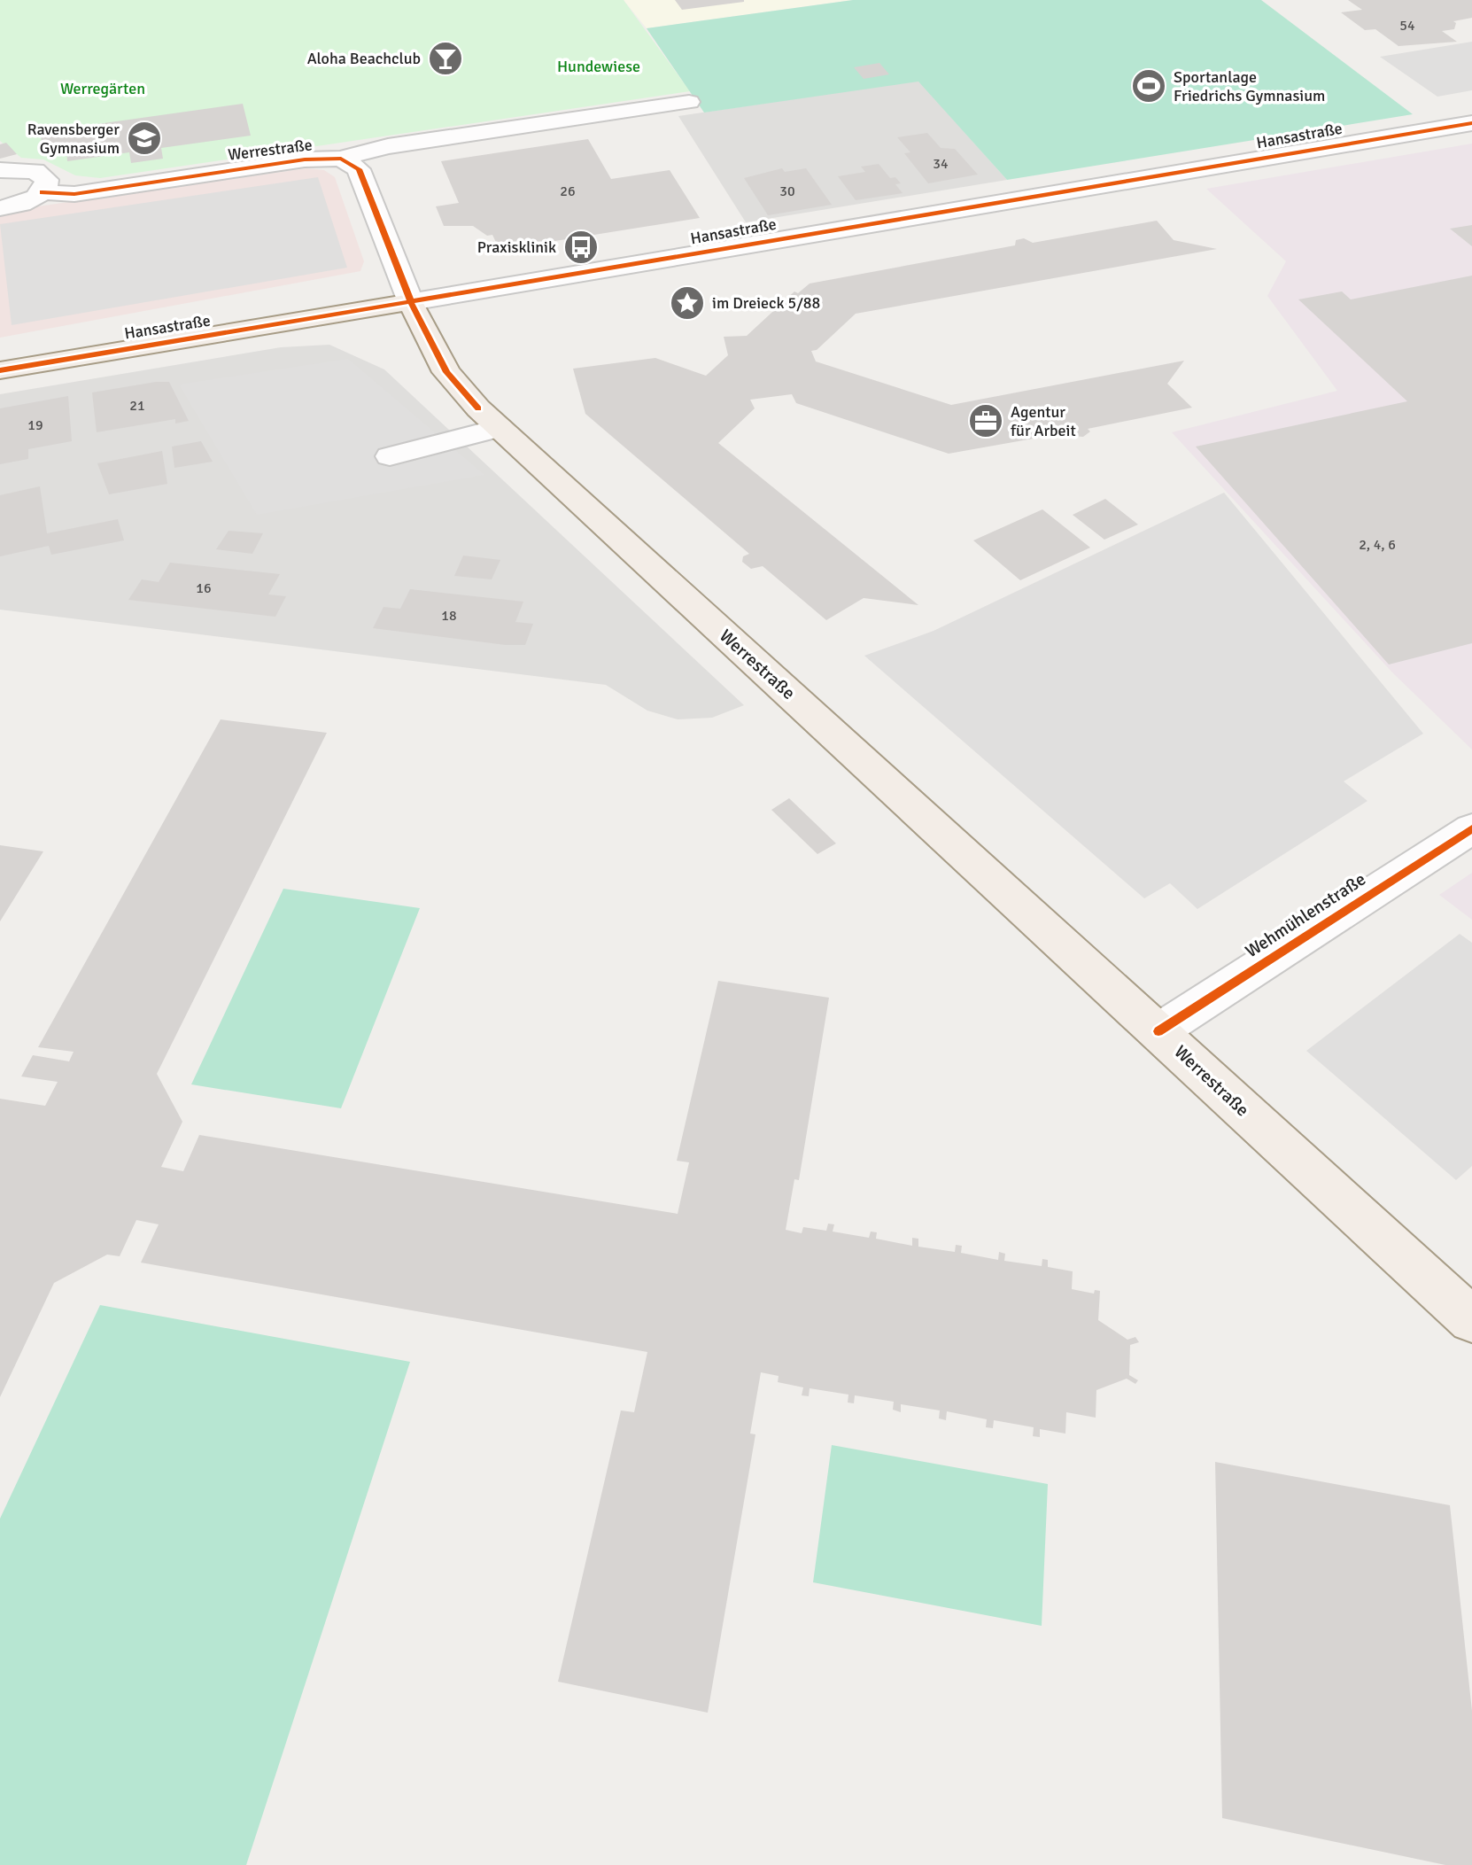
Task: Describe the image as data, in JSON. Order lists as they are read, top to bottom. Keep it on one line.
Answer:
{"streets":{"main road":["Hansastraße","Werrestraße"],"street":["Wehmühlenstraße"]},"crossings":[["Hansastraße","Werrestraße"],["Werrestraße","Wehmühlenstraße"]],"parks":["Hundewiese","Werregärten"],"places":{"bar":["Aloha Beachclub"],"sports":["Sportanlage Friedrichs Gymnasium"],"school or university":["Ravensberger Gymnasium"],"bus stop":["Praxisklinik"],"place":["im Dreieck 5/88"],"office":["Agentur für Arbeit"]},"house_numbers":["54","34","26","30","21","19","2, 4, 6","16","18"]}
